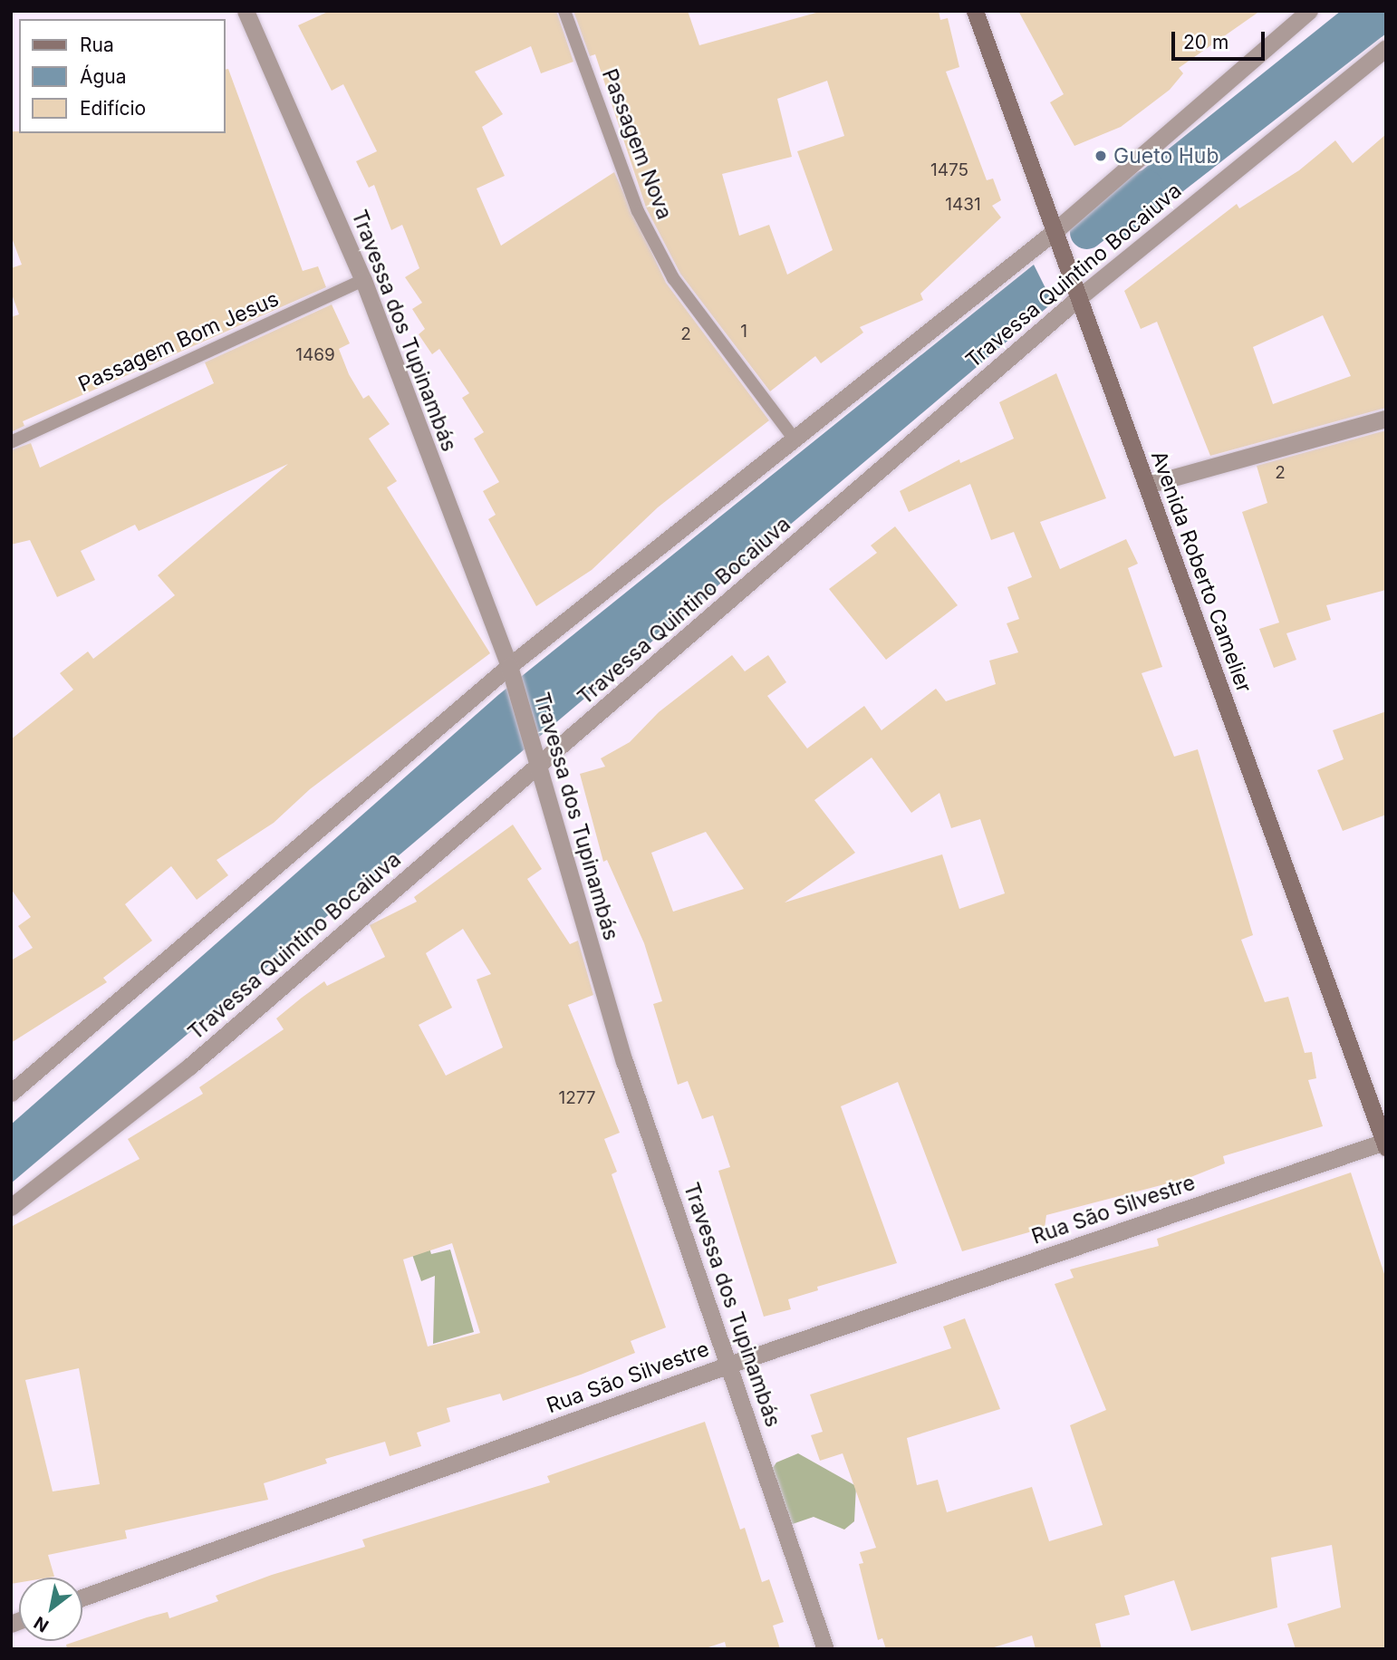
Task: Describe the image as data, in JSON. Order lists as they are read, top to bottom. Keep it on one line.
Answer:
{"streets":{"main road":["Avenida Roberto Camelier"],"street":["Travessa Quintino Bocaiuva","Travessa dos Tupinambás","Rua São Silvestre"],"lane":["Passagem Nova","Passagem Bom Jesus"]},"crossings":[["Travessa Quintino Bocaiuva","Travessa dos Tupinambás"],["Travessa Quintino Bocaiuva","Avenida Roberto Camelier"],["Travessa dos Tupinambás","Passagem Bom Jesus"],["Travessa dos Tupinambás","Rua São Silvestre"],["Avenida Roberto Camelier","Rua São Silvestre"]],"places":["Gueto Hub"],"house_numbers":["1475","1431","1","2","1469","2","1277"],"legend":["Rua","Água","Edifício"],"scale_bar":"20 m","north":"bottom left"}
